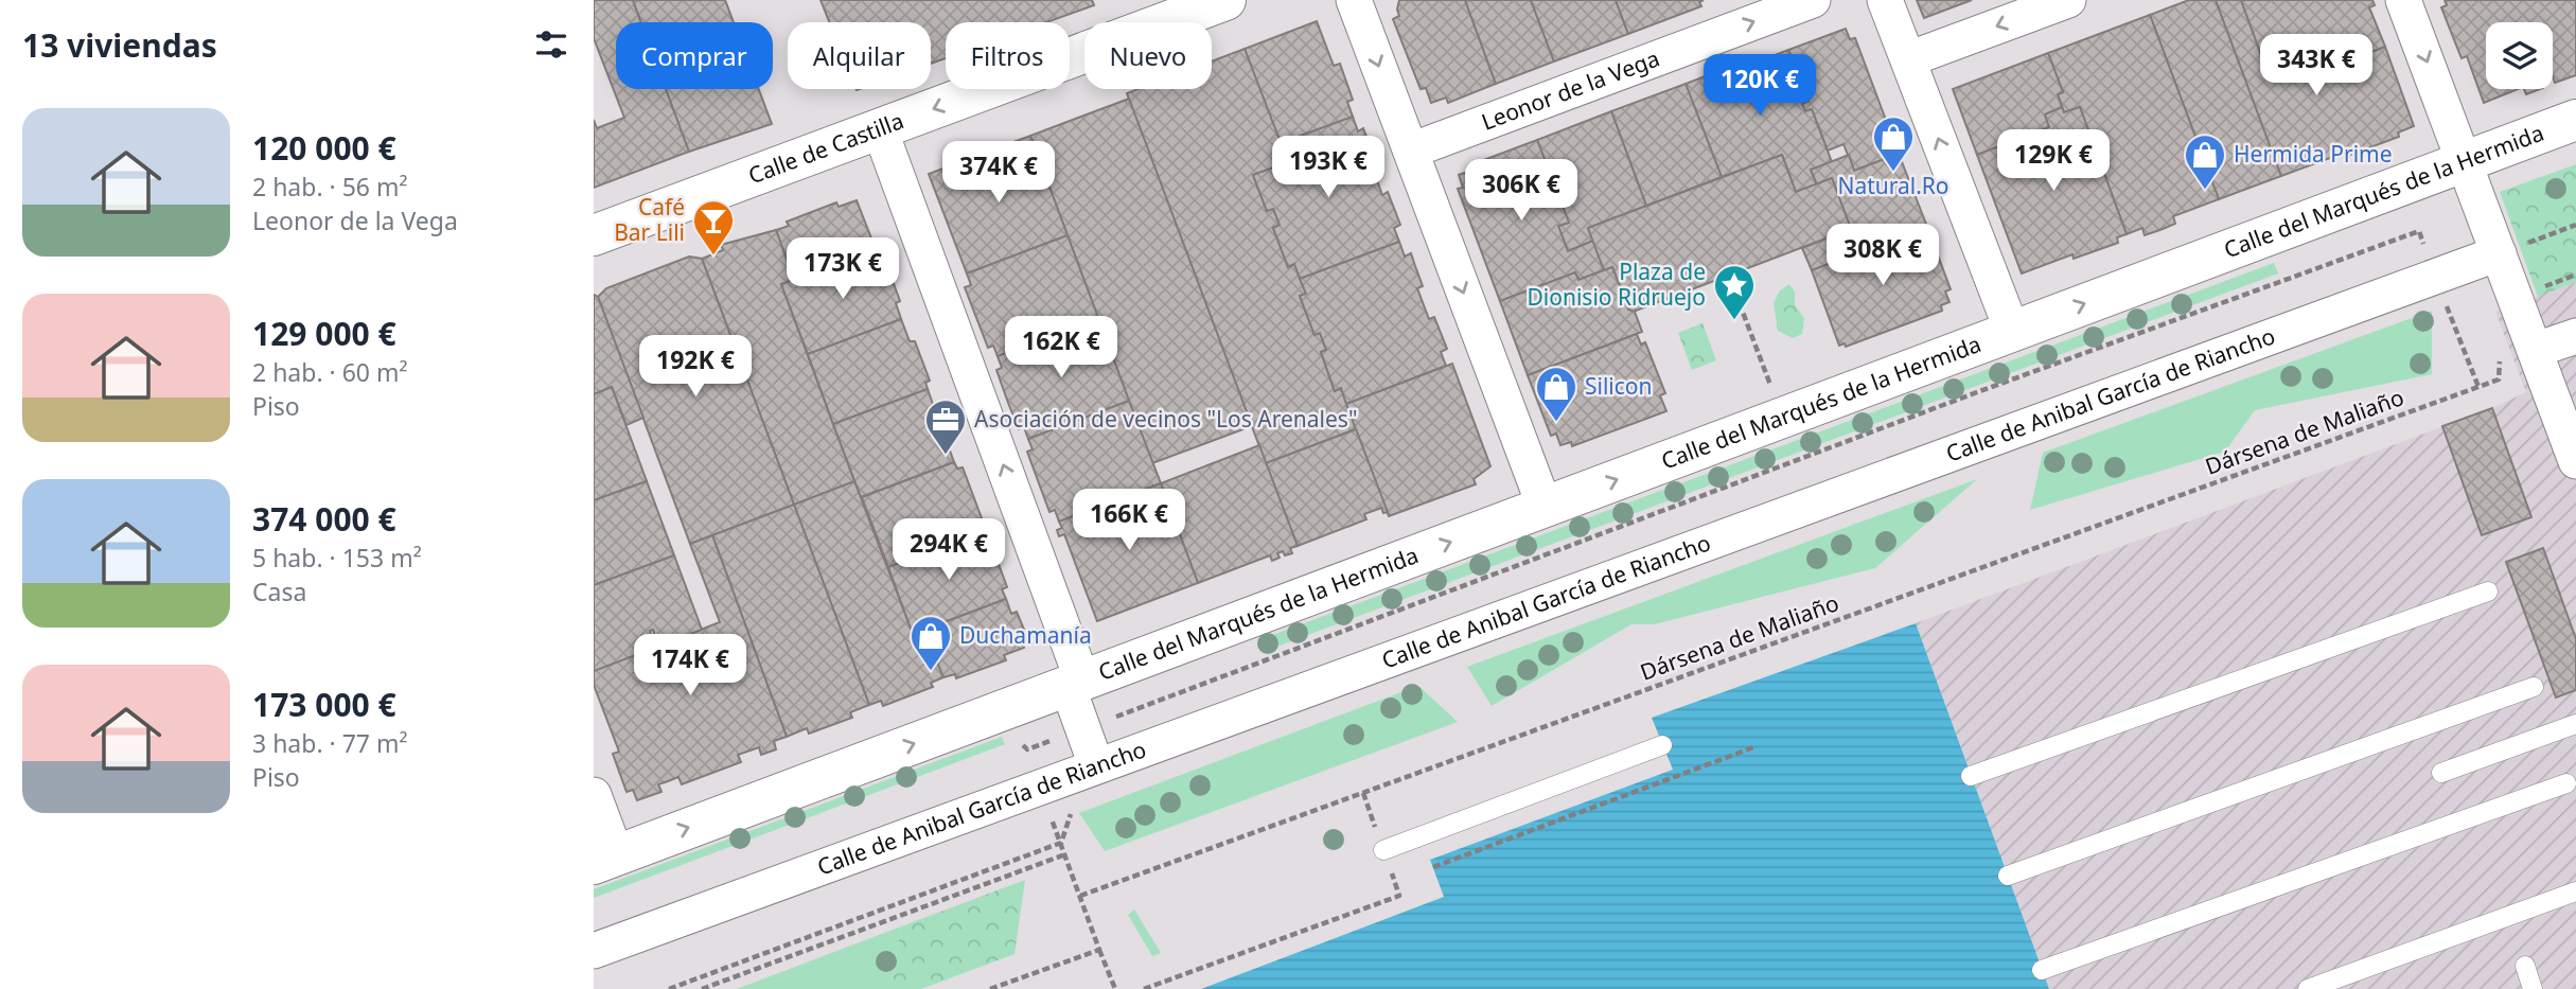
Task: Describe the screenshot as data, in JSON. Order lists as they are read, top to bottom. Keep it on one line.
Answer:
{"streets":{"main road":["Calle de Castilla","Calle del Marqués de la Hermida"],"street":["Leonor de la Vega","Calle de Anibal García de Riancho"],"path":["Dársena de Maliaño"]},"one_way":["Leonor de la Vega","Calle de Castilla","Calle del Marqués de la Hermida"],"places":{"shop":["Natural.Ro","Hermida Prime","Silicon","Duchamanía"],"bar":["Café Bar Lili"],"place":["Plaza de Dionisio Ridruejo"],"office":["Asociación de vecinos \"Los Arenales\""]},"page":{"heading":"13 viviendas","chip":["Comprar","Alquilar","Filtros","Nuevo"],"price":["343K €","120K €","129K €","193K €","374K €","306K €","308K €","173K €","162K €","192K €","166K €","294K €","174K €"],"list":[{"name":"120 000 €","note":"2 hab. · 56 m² · Leonor de la Vega"},{"name":"129 000 €","note":"2 hab. · 60 m² · Piso"},{"name":"374 000 €","note":"5 hab. · 153 m² · Casa"},{"name":"173 000 €","note":"3 hab. · 77 m² · Piso"}]}}
